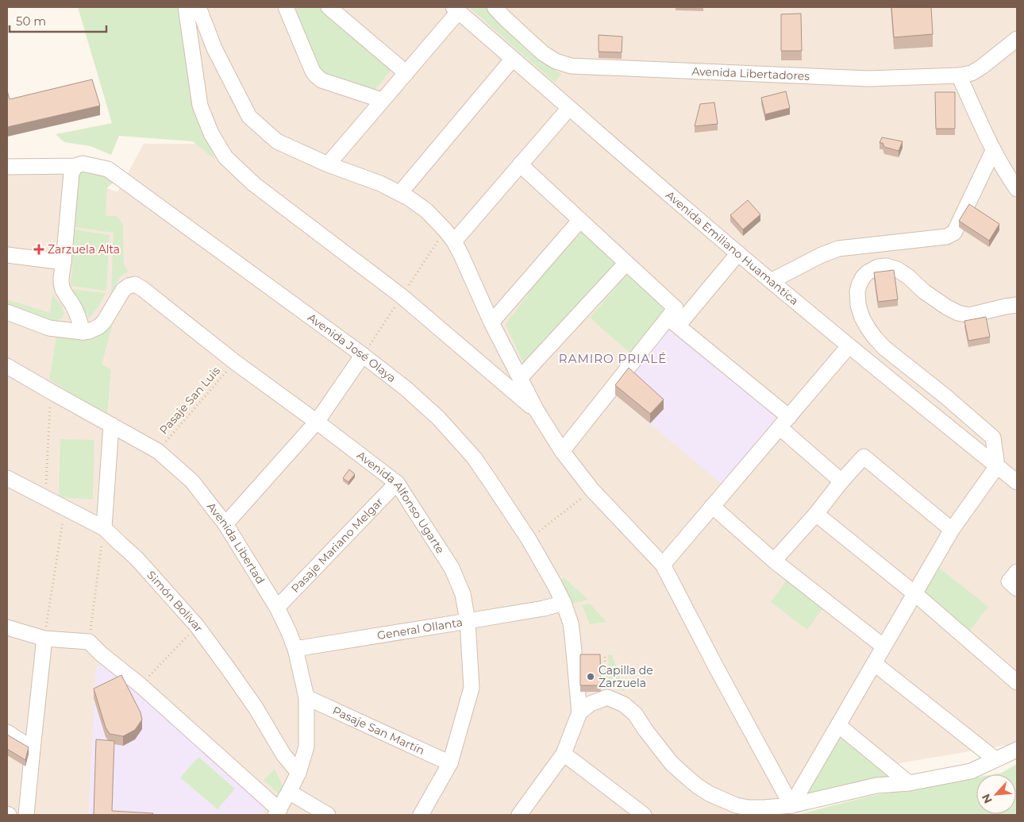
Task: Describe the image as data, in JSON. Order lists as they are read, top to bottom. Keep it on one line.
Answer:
{"streets":{"street":["Avenida Libertadores","Avenida Emiliano Huamantica","Avenida José Olaya","Avenida Alfonso Ugarte","Avenida Libertad","Pasaje Mariano Melgar","Simón Bolívar","General Ollanta","Pasaje San Martín"],"path":["Pasaje San Luis"]},"crossings":[["Avenida José Olaya","General Ollanta"],["Pasaje San Luis","Avenida Alfonso Ugarte"],["Pasaje San Luis","Avenida Libertad"],["Avenida Alfonso Ugarte","Pasaje Mariano Melgar"],["Avenida Alfonso Ugarte","General Ollanta"],["Avenida Alfonso Ugarte","Pasaje San Martín"],["Avenida Libertad","Pasaje Mariano Melgar"],["Avenida Libertad","Simón Bolívar"],["Avenida Libertad","General Ollanta"],["Avenida Libertad","Pasaje San Martín"]],"districts":["RAMIRO PRIALÉ"],"places":{"health":["Zarzuela Alta"],"other":["Capilla de Zarzuela"]},"scale_bar":"50 m","north":"bottom left"}
